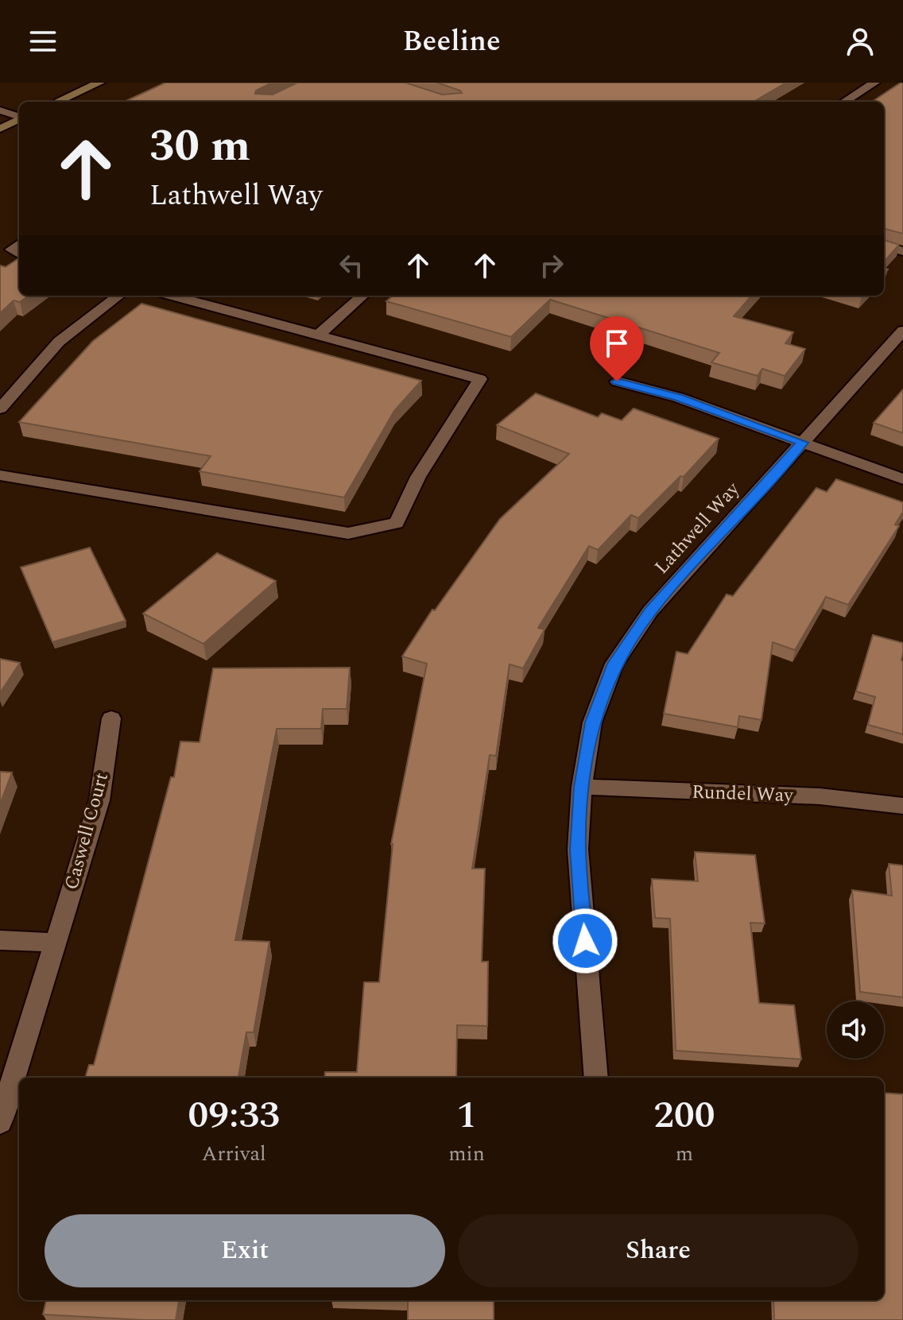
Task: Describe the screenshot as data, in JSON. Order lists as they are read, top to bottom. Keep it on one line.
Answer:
{"streets":{"street":["Lathwell Way","Rundel Way","Caswell Court"]},"crossings":[["Lathwell Way","Rundel Way"]],"page":{"header":"Beeline","turn":["30 m","Lathwell Way"],"eta":["09:33","Arrival","1","min","200","m"],"buttons":["Exit","Share"]}}
